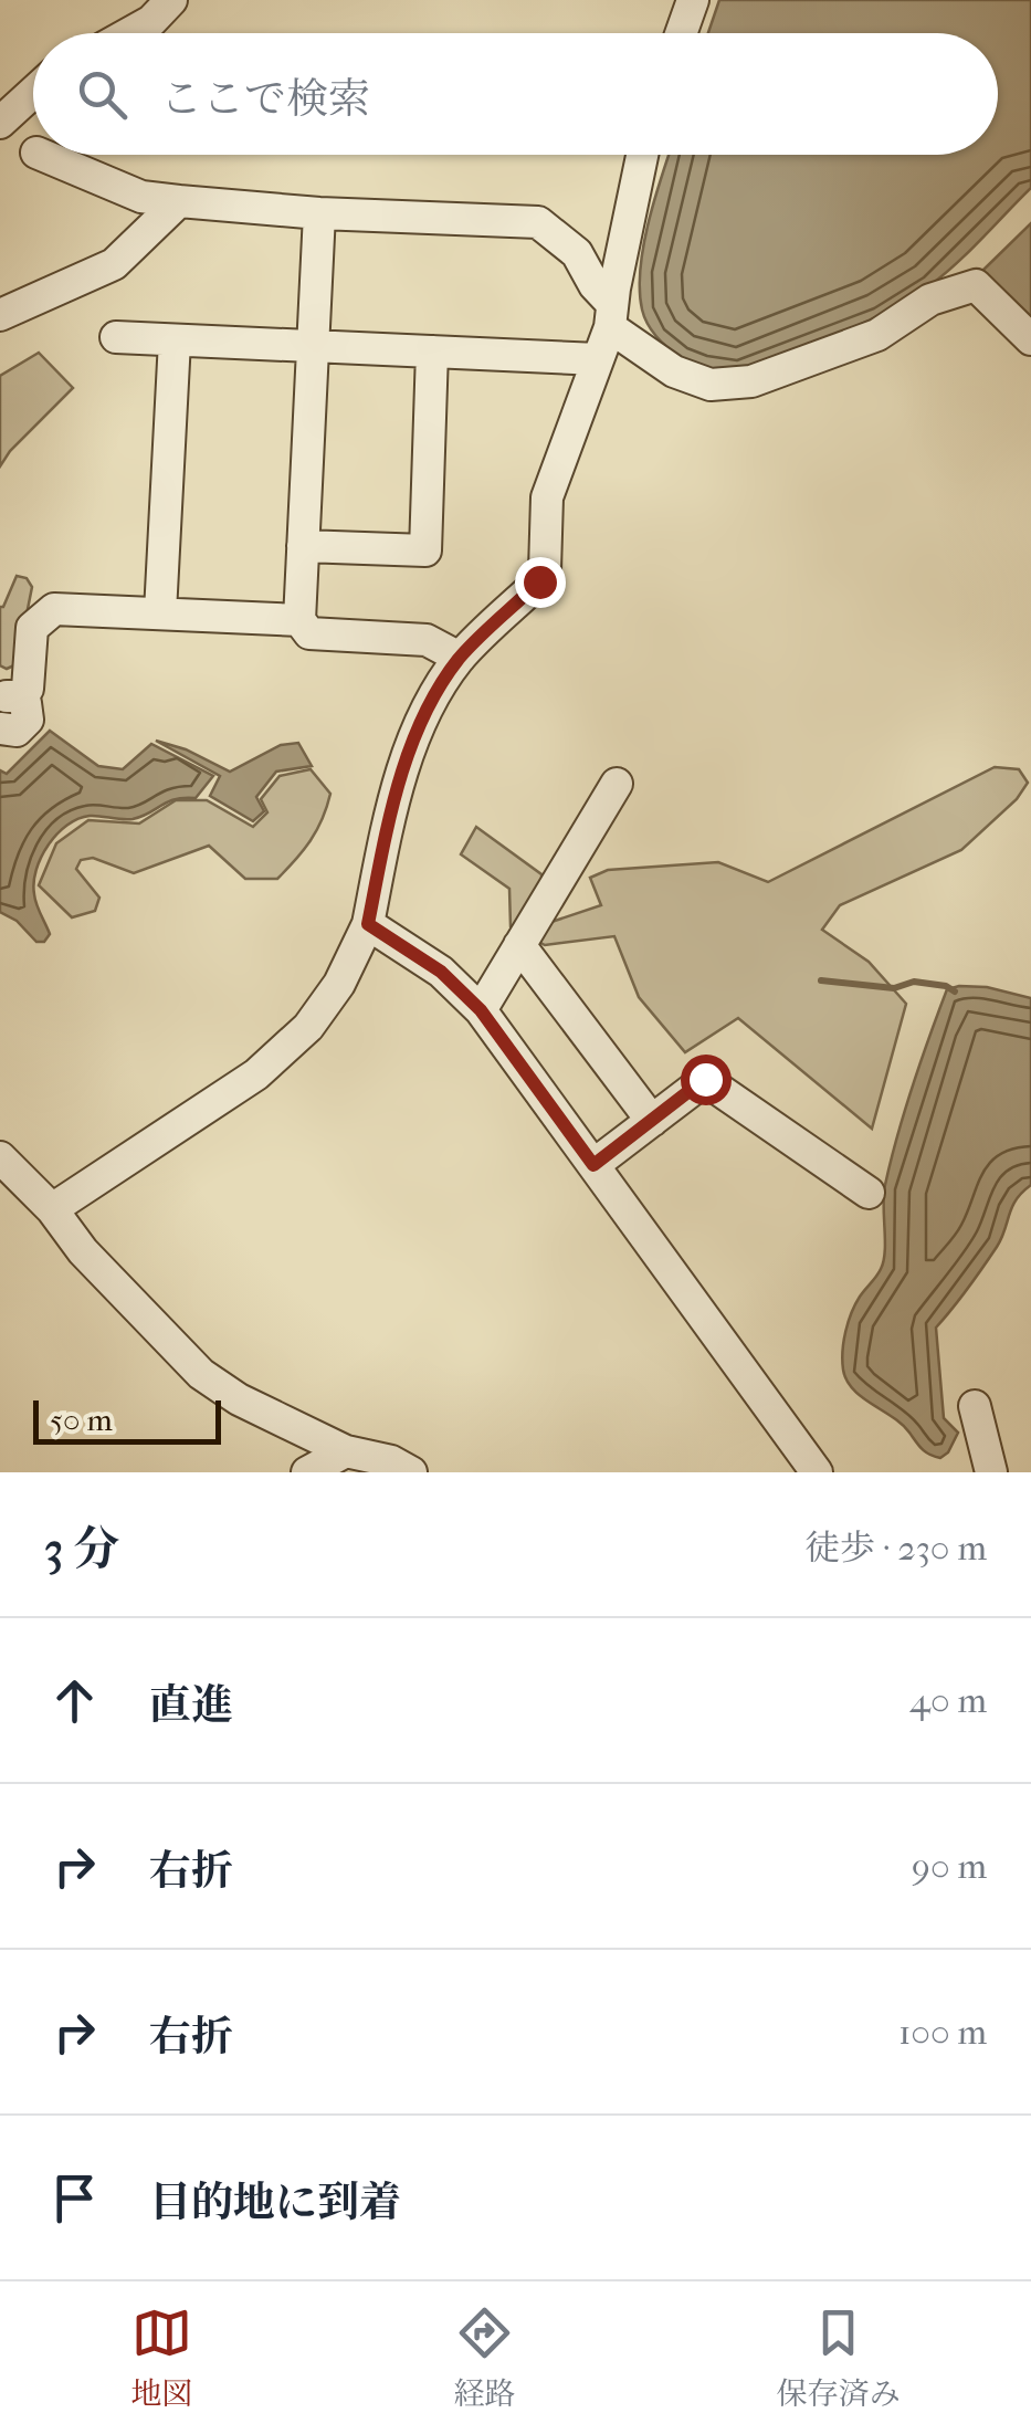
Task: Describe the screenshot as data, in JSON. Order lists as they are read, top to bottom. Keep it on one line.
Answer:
{"scale_bar":"50 m","page":{"search":"ここで検索","scale":"50 m","heading":["3 分","徒歩 · 230 m"],"list":[["直進","40 m"],["右折","90 m"],["右折","100 m"],"目的地に到着"],"nav":["地図","経路","保存済み"]}}
